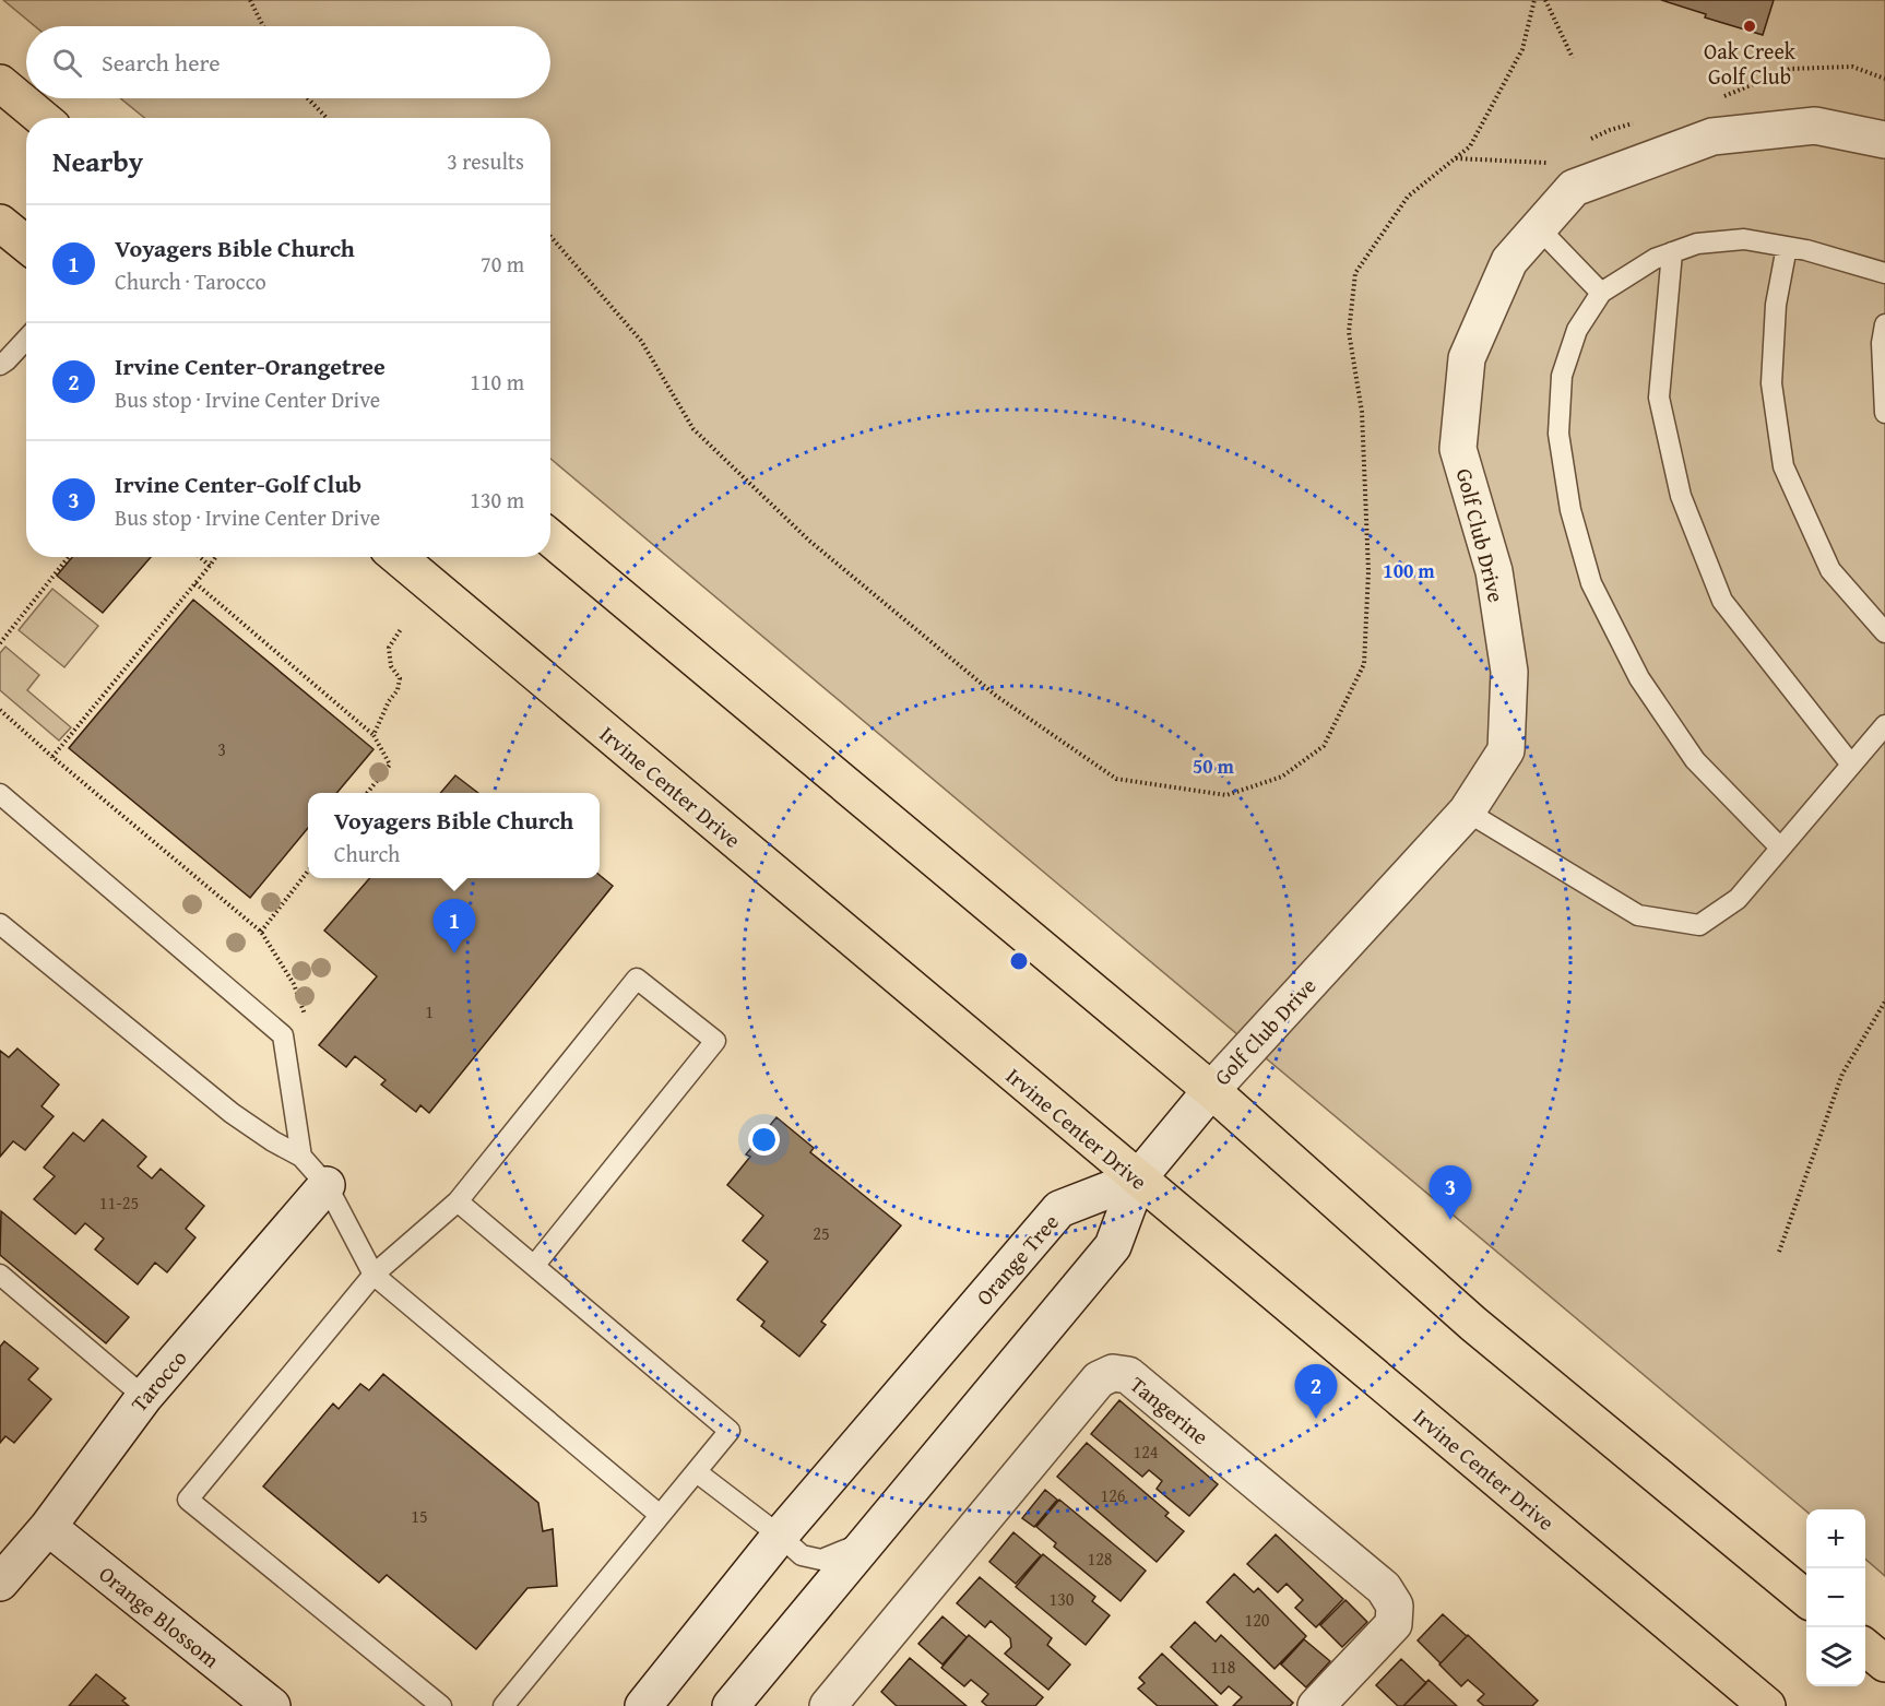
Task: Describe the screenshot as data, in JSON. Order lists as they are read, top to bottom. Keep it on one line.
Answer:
{"streets":{"main road":["Irvine Center Drive"],"street":["Golf Club Drive","Orange Tree","Tarocco","Tangerine","Orange Blossom"]},"crossings":[["Golf Club Drive","Irvine Center Drive"],["Golf Club Drive","Orange Tree"],["Irvine Center Drive","Orange Tree"],["Tarocco","Orange Blossom"]],"places":["Oak Creek Golf Club"],"house_numbers":["3","1","11-25","25","124","126","15","128","130","120","118"],"page":{"search":"Search here","heading":["Nearby","3 results"],"list":[{"mark":"1","name":"Voyagers Bible Church","note":"Church · Tarocco","value":"70 m"},{"mark":"2","name":"Irvine Center-Orangetree","note":"Bus stop · Irvine Center Drive","value":"110 m"},{"mark":"3","name":"Irvine Center-Golf Club","note":"Bus stop · Irvine Center Drive","value":"130 m"}],"popup":["Voyagers Bible Church","Church"],"pins":["1","3","2"],"map_buttons":["+","−"]},"rings":["100 m","50 m"]}
